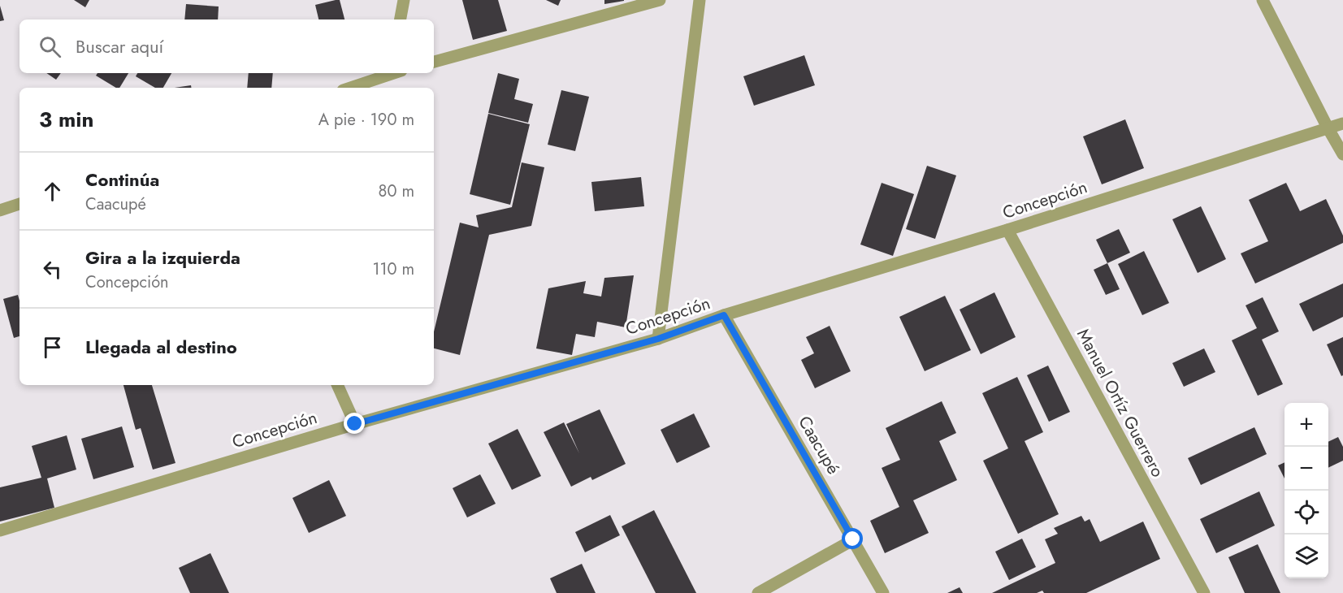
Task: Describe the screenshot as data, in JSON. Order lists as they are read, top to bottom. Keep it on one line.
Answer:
{"streets":{"street":["Concepción","Manuel Ortíz Guerrero","Caacupé"]},"crossings":[["Concepción","Manuel Ortíz Guerrero"],["Concepción","Caacupé"]],"page":{"search":"Buscar aquí","heading":["3 min","A pie · 190 m"],"list":[["Continúa","Caacupé","80 m"],["Gira a la izquierda","Concepción","110 m"],"Llegada al destino"],"map_buttons":["+","−"]}}
